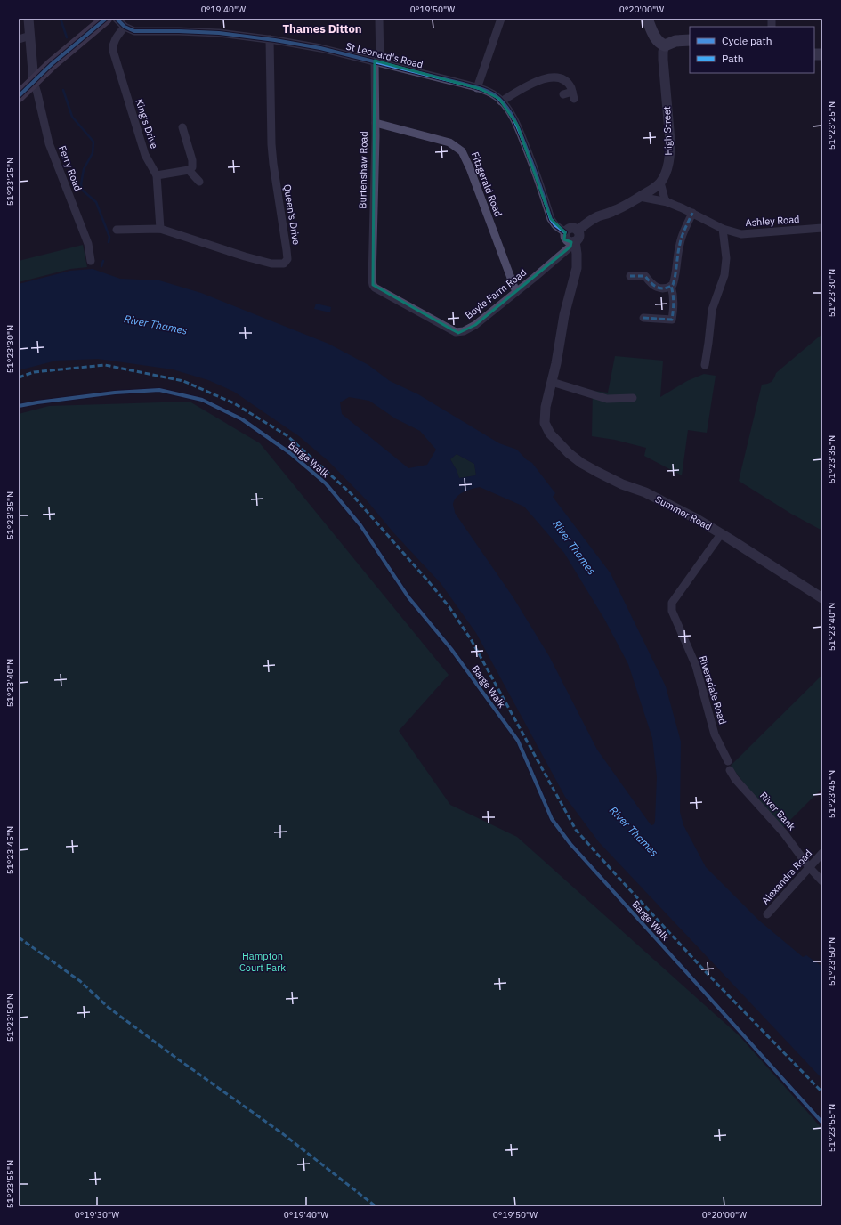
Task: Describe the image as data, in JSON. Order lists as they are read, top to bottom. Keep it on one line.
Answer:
{"streets":{"street":["St Leonard's Road","King's Drive","High Street","Ferry Road","Burtenshaw Road","Fitzgerald Road","Queen's Drive","Ashley Road","Boyle Farm Road","Summer Road","Riversdale Road","River Bank","Alexandra Road"],"cycle path":["Barge Walk"]},"crossings":[["St Leonard's Road","King's Drive"],["St Leonard's Road","High Street"],["St Leonard's Road","Burtenshaw Road"],["St Leonard's Road","Queen's Drive"],["St Leonard's Road","Boyle Farm Road"],["King's Drive","Queen's Drive"],["High Street","Ashley Road"],["High Street","Boyle Farm Road"],["Burtenshaw Road","Fitzgerald Road"],["Burtenshaw Road","Boyle Farm Road"],["Fitzgerald Road","Boyle Farm Road"],["Summer Road","Riversdale Road"],["Riversdale Road","River Bank"],["River Bank","Alexandra Road"]],"districts":["Thames Ditton"],"water":["River Thames"],"parks":["Hampton Court Park"],"legend":["Cycle path","Path"],"coordinates":["0°19'40\"W","0°19'50\"W","0°20'00\"W","51°23'25\"N","51°23'30\"N","51°23'35\"N","51°23'40\"N","51°23'45\"N","51°23'50\"N","51°23'55\"N","0°19'30\"W"]}
